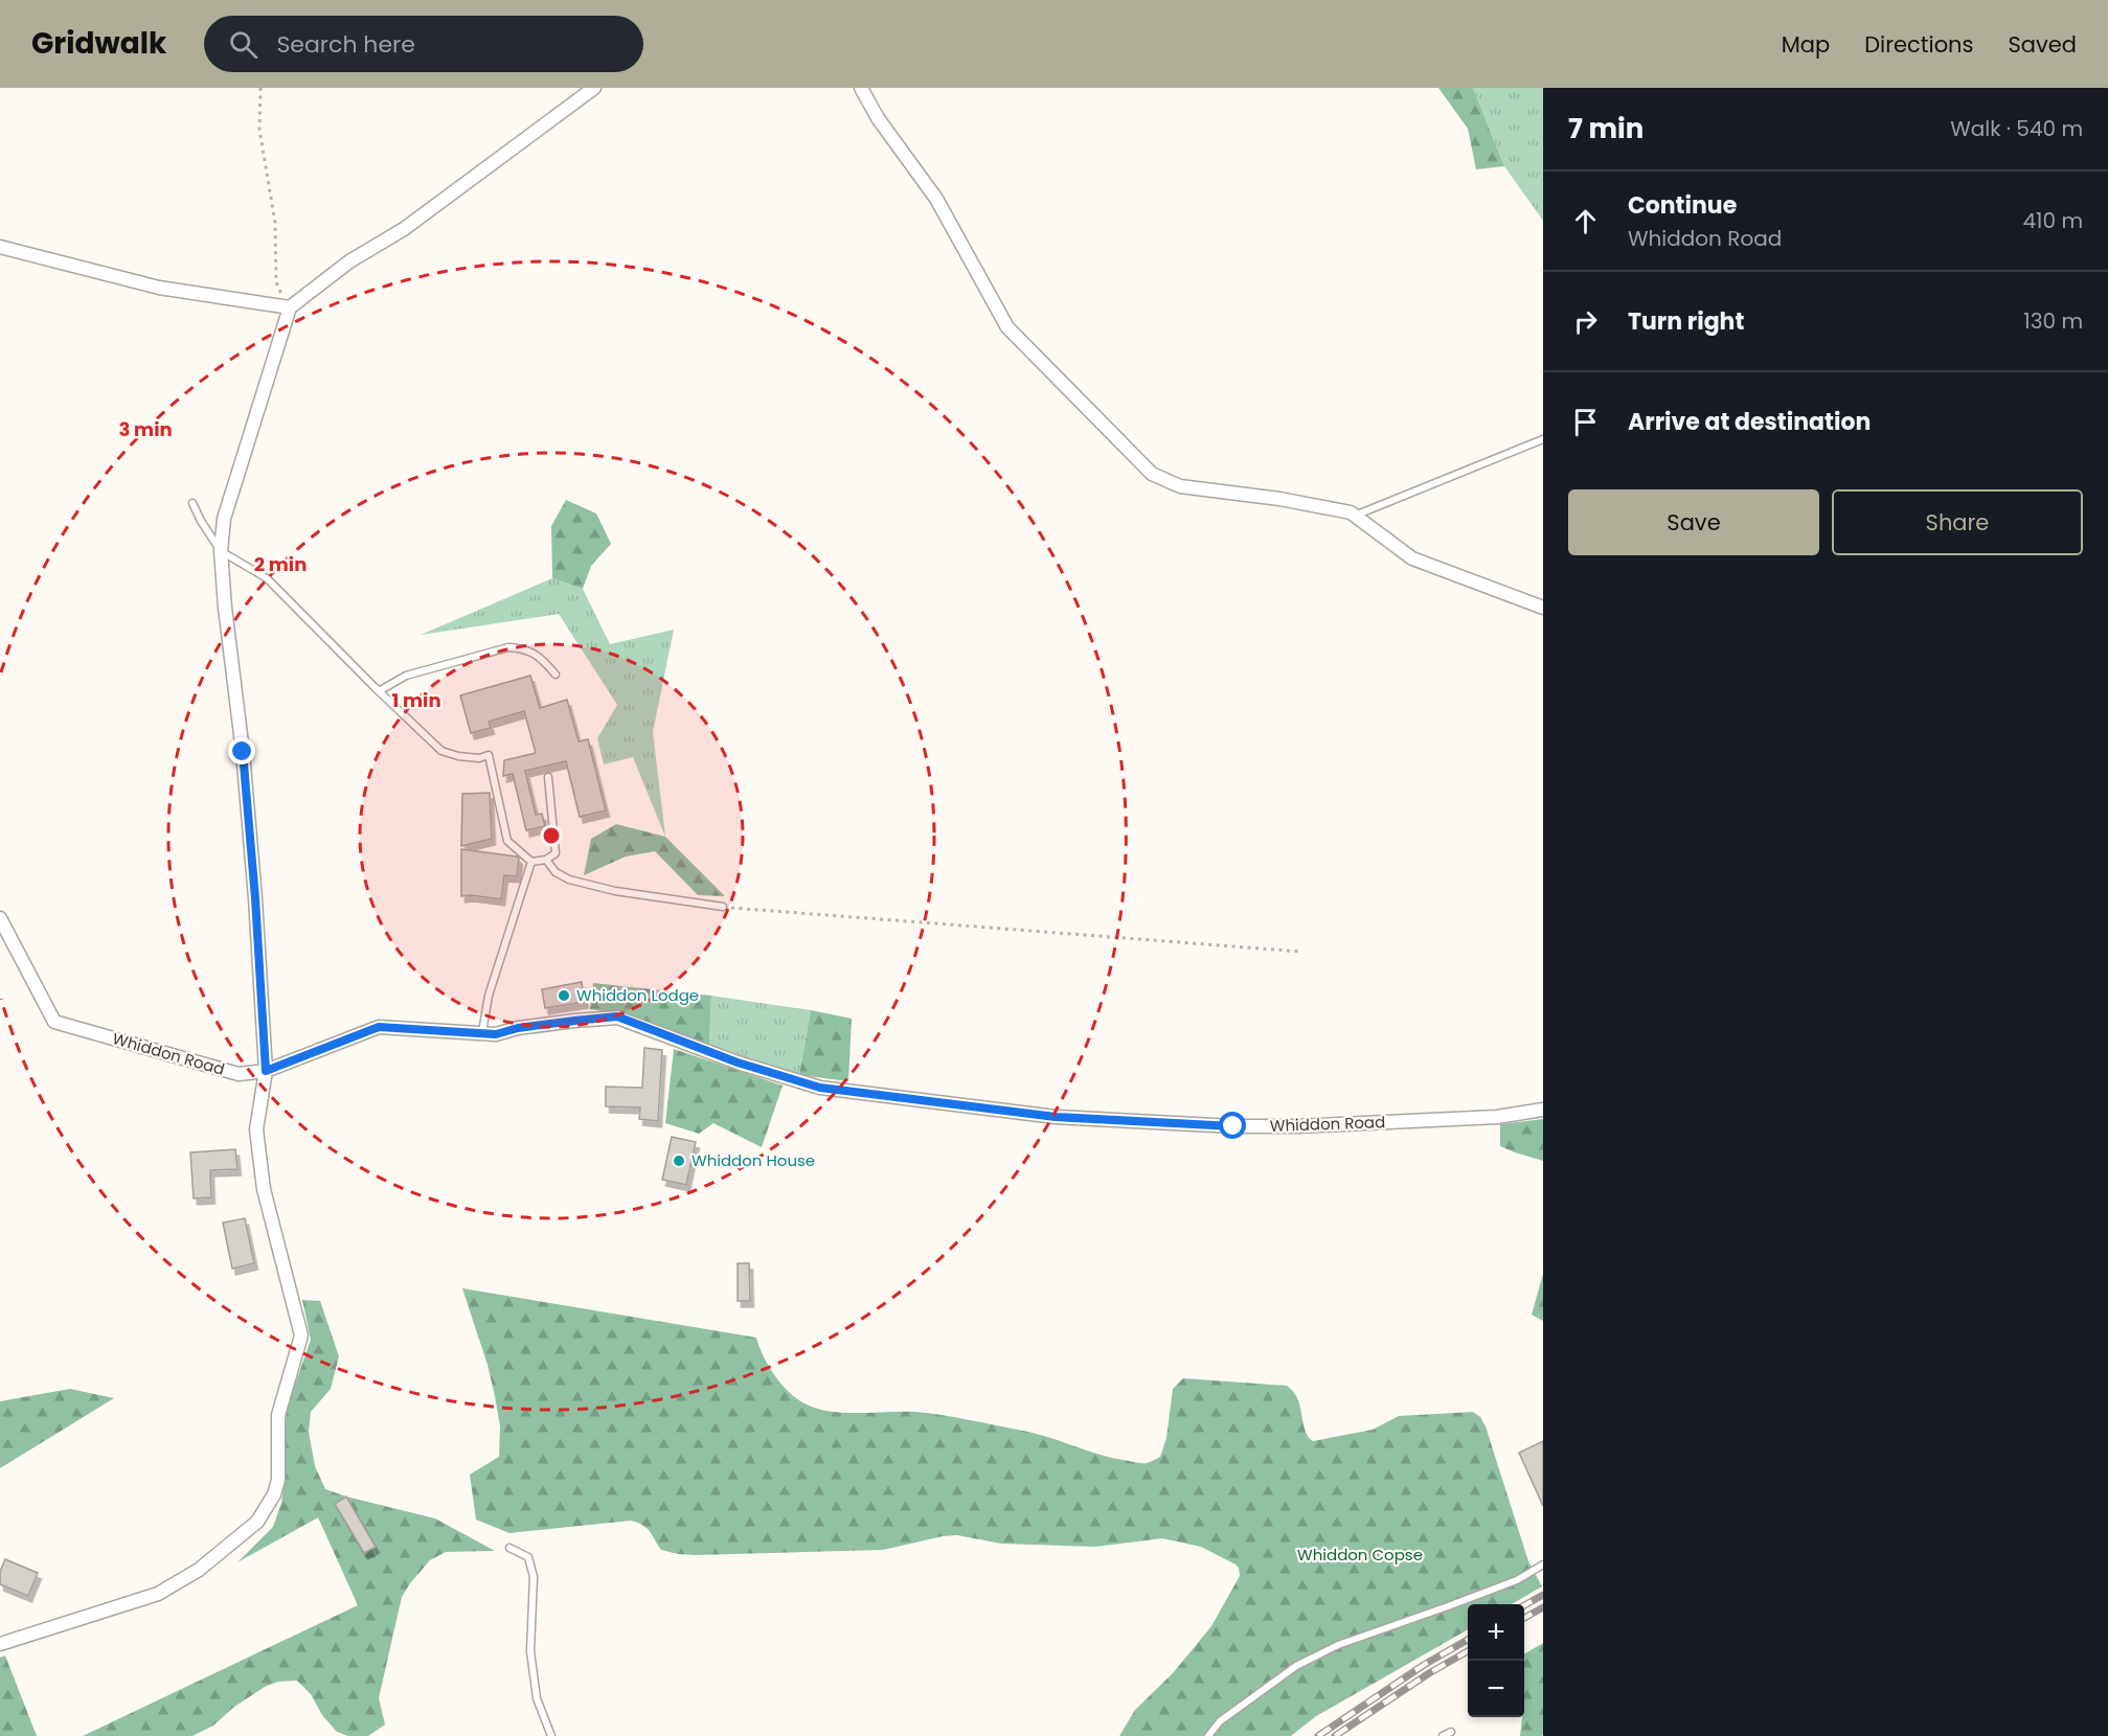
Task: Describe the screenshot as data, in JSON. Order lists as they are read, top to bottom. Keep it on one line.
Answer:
{"streets":{"street":["Whiddon Road"]},"parks":["Whiddon Copse"],"places":["Whiddon Lodge","Whiddon House"],"page":{"header":"Gridwalk","search":"Search here","nav":["Map","Directions","Saved"],"heading":["7 min","Walk · 540 m"],"list":[["Continue","Whiddon Road","410 m"],["Turn right","130 m"],"Arrive at destination"],"buttons":["Save","Share"],"map_buttons":["+","−"]},"rings":["3 min","2 min","1 min"]}
